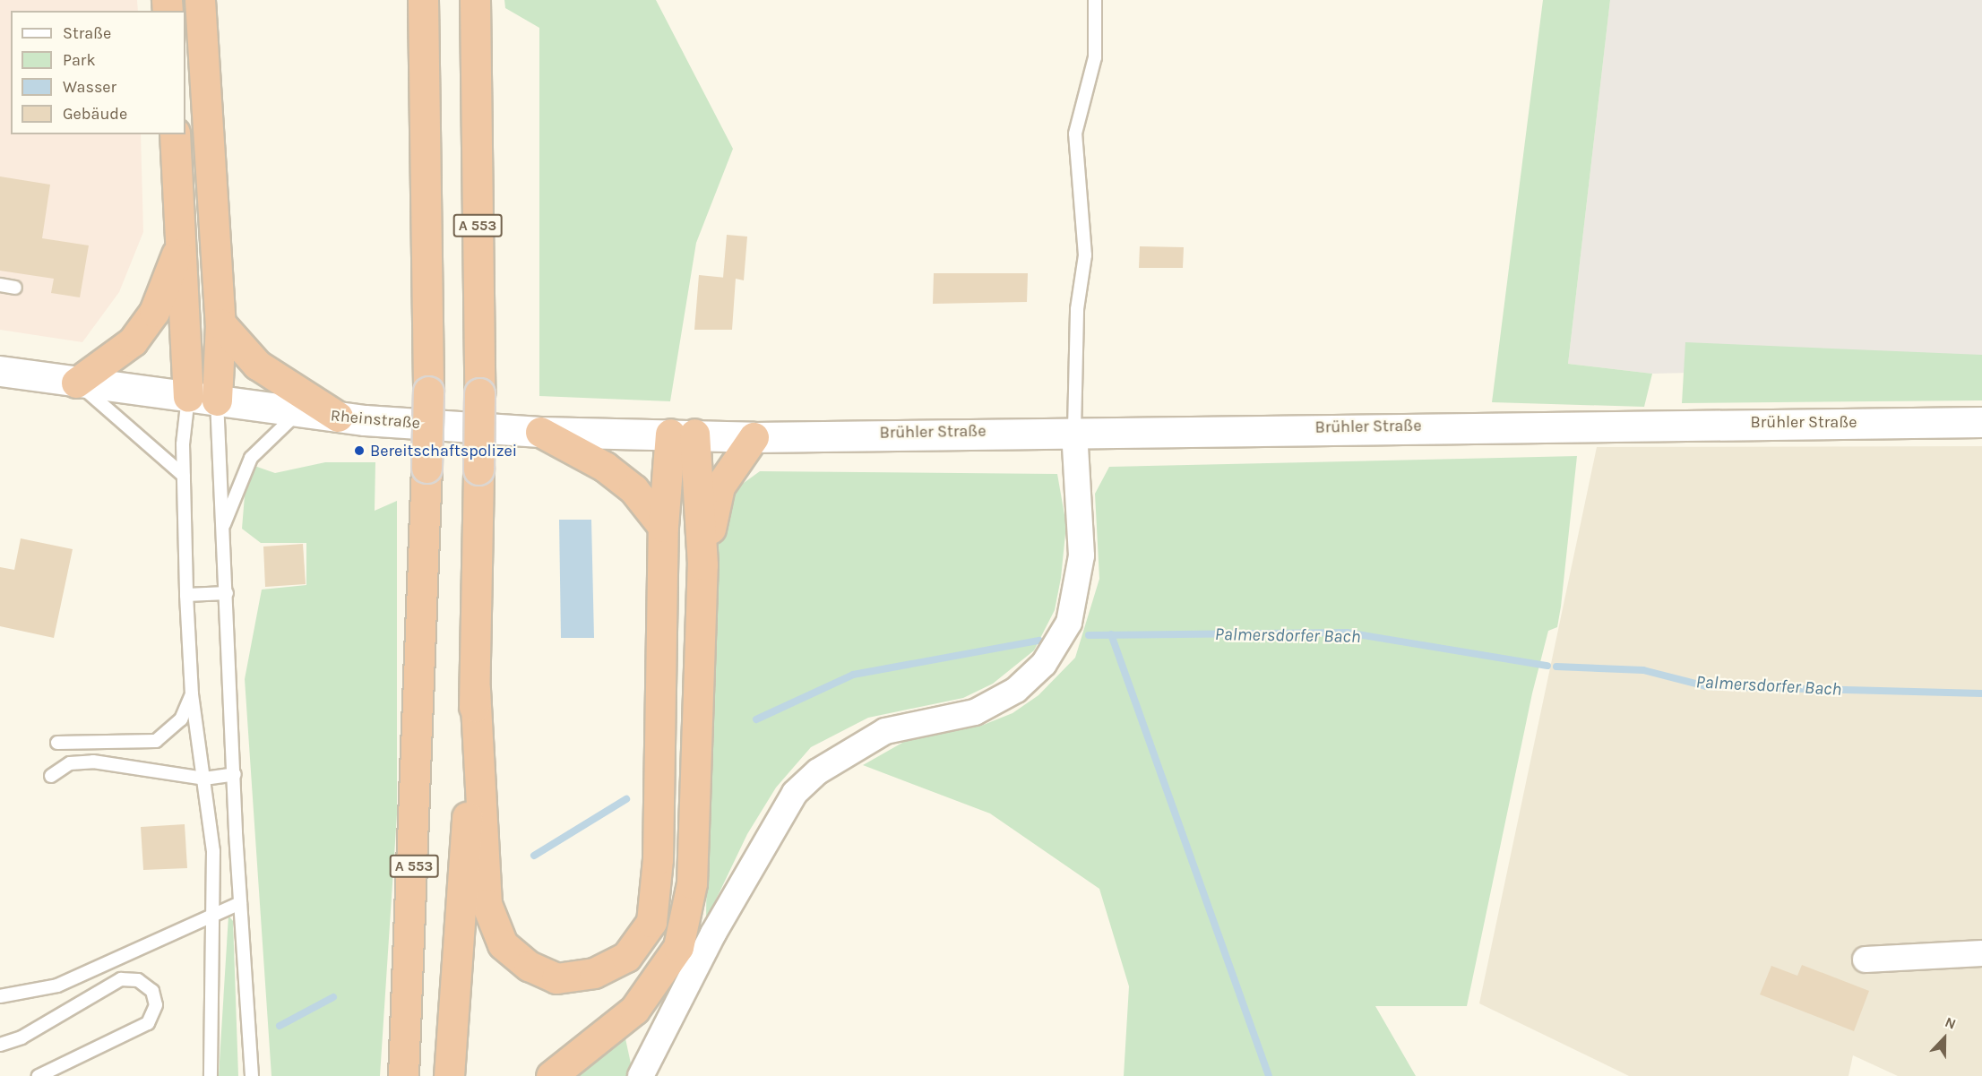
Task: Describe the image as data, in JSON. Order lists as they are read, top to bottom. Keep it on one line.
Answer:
{"streets":{"highway":["A 553"],"main road":["Rheinstraße","Brühler Straße"]},"crossings":[["Rheinstraße","Brühler Straße"]],"water":["Palmersdorfer Bach"],"places":["Bereitschaftspolizei"],"legend":["Straße","Park","Wasser","Gebäude"],"north":"top"}
